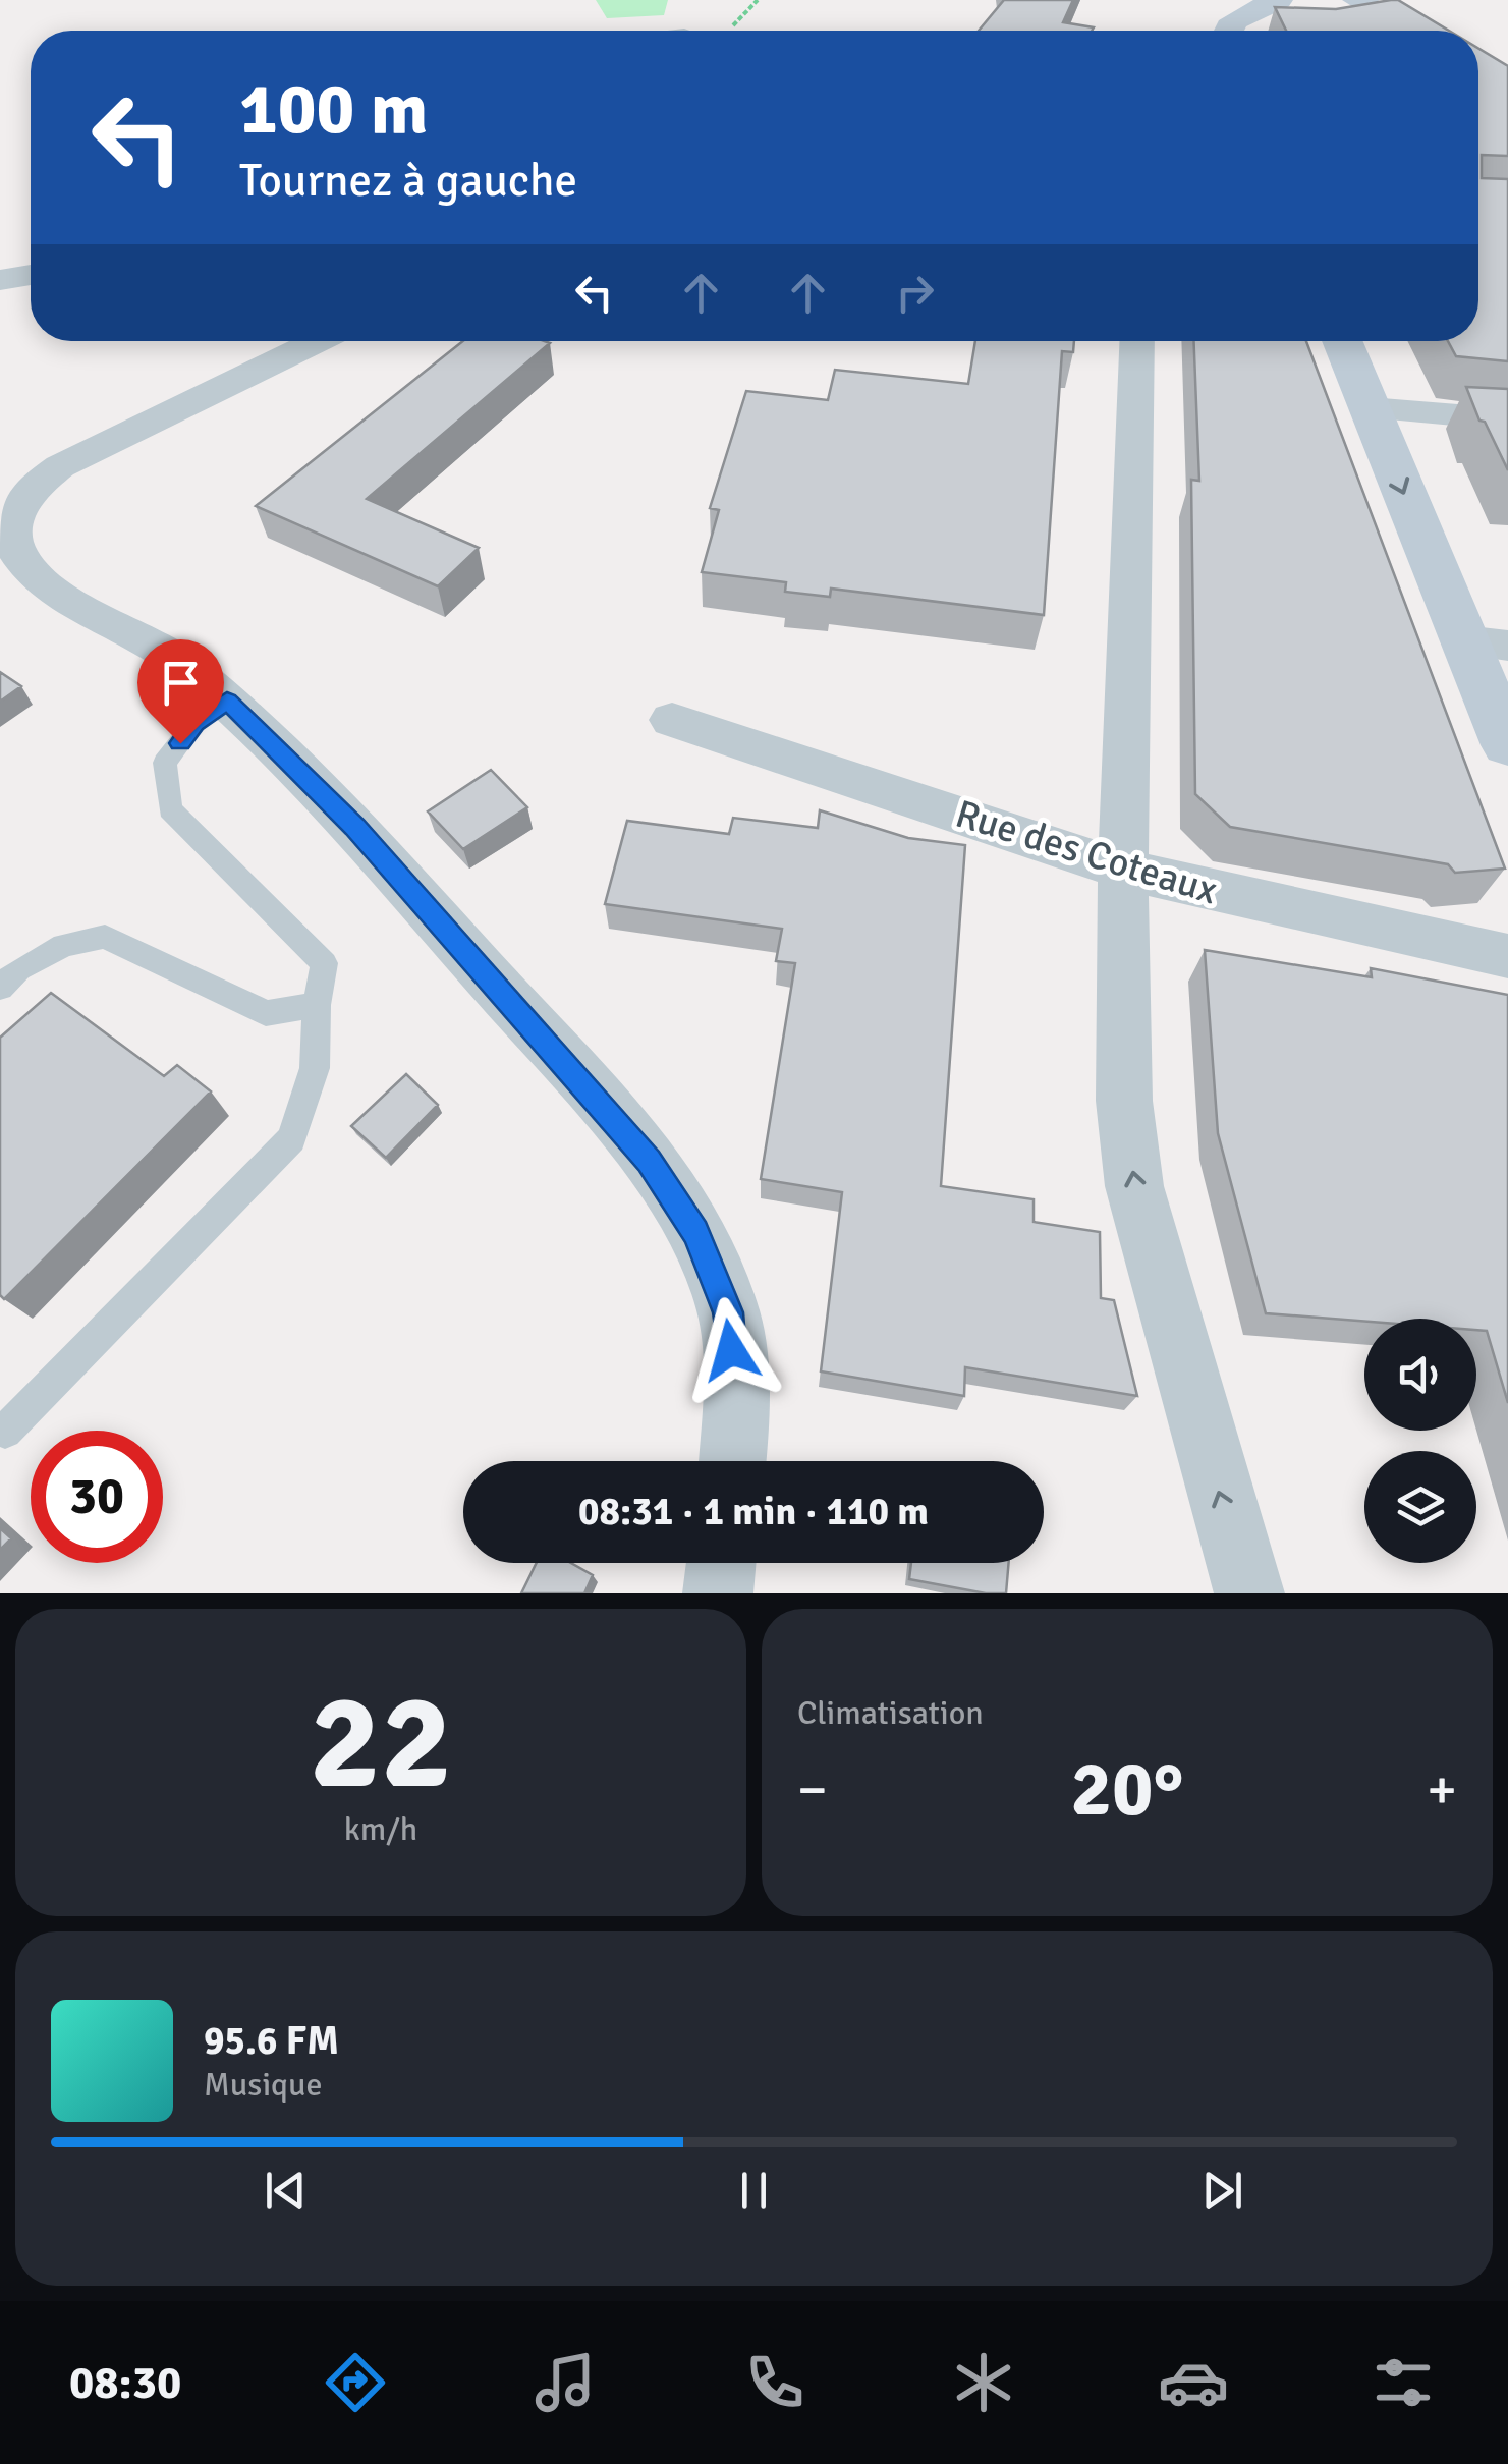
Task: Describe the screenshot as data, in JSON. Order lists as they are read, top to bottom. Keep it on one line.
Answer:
{"streets":{"street":["Rue des Coteaux"]},"page":{"turn":["100 m","Tournez à gauche"],"limit":"30","trip":"08:31 · 1 min · 110 m","tile":[["22","km/h"],"Climatisation"],"heat":["−","20°","+"],"song":["95.6 FM","Musique"],"tabs":"08:30"}}
